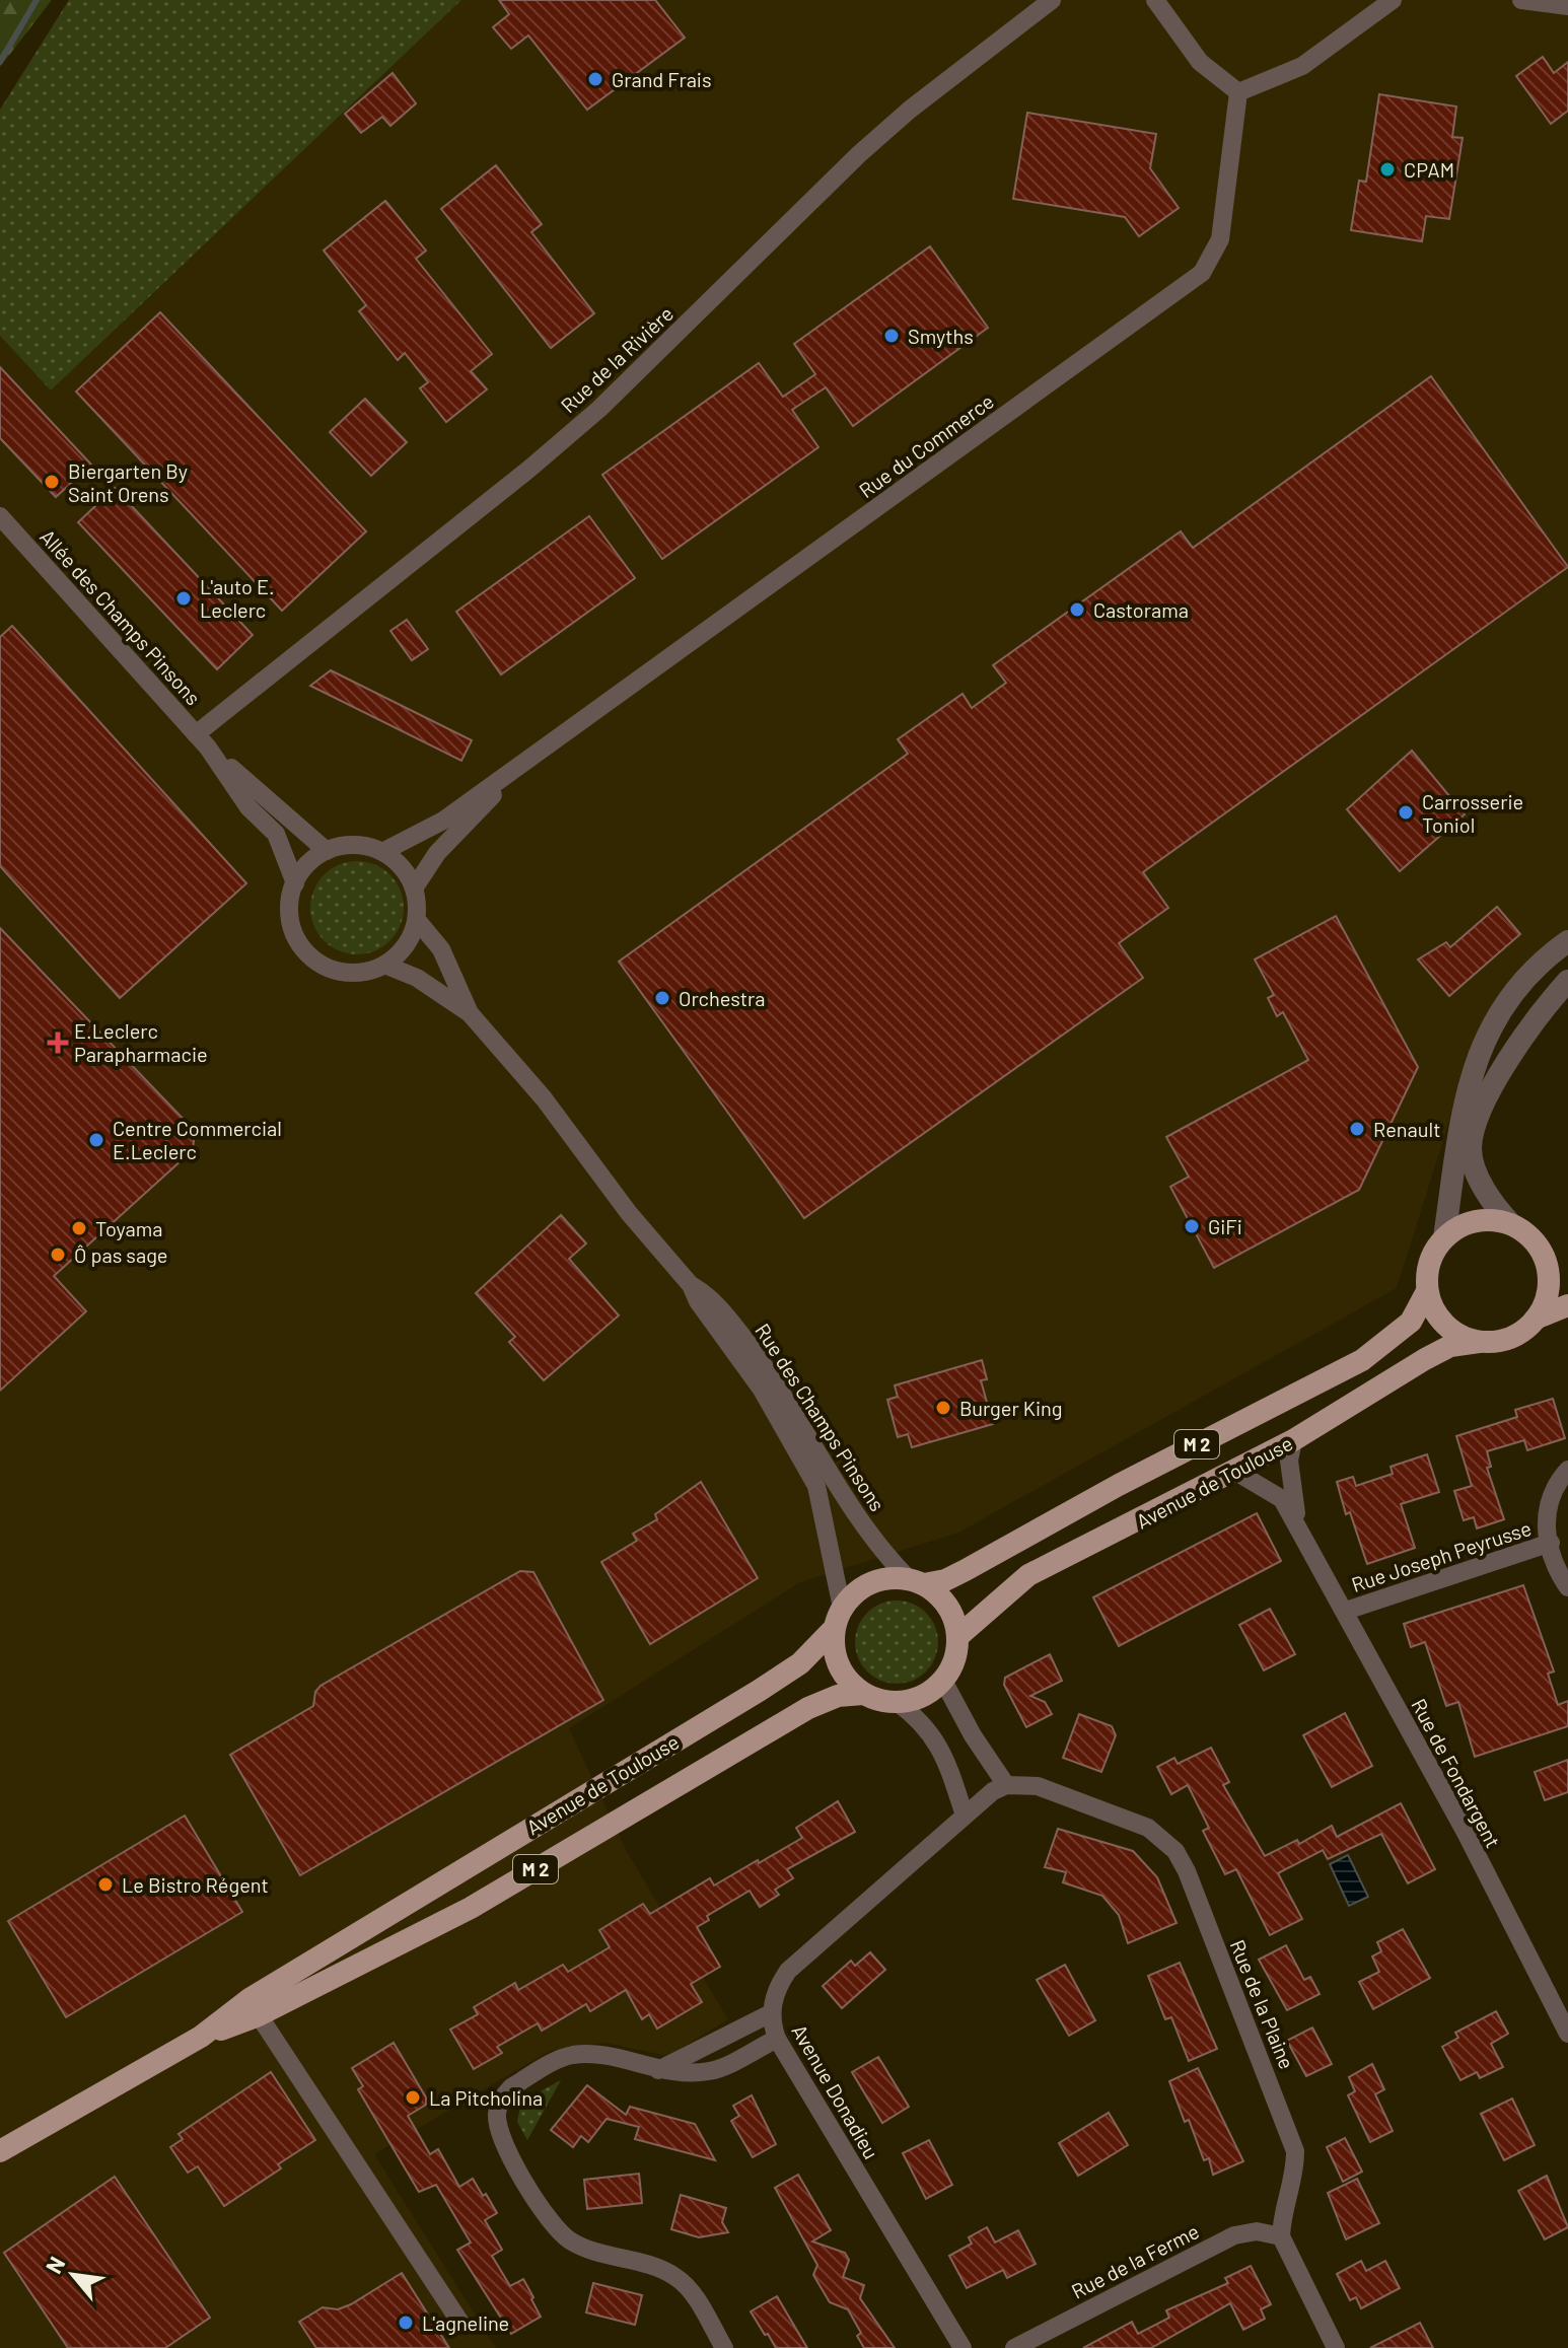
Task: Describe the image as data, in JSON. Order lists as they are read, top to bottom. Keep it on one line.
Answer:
{"streets":{"main road":["M 2","Avenue de Toulouse"],"street":["Rue de la Rivière","Rue du Commerce","Allée des Champs Pinsons","Rue des Champs Pinsons","Rue Joseph Peyrusse","Rue de Fondargent","Rue de la Plaine","Avenue Donadieu","Rue de la Ferme"]},"crossings":[["Rue de la Rivière","Allée des Champs Pinsons"],["Rue du Commerce","Allée des Champs Pinsons"],["Rue du Commerce","Rue des Champs Pinsons"],["Allée des Champs Pinsons","Rue des Champs Pinsons"],["Rue des Champs Pinsons","Avenue de Toulouse"],["Avenue de Toulouse","Rue de Fondargent"],["Rue Joseph Peyrusse","Rue de Fondargent"],["Rue de la Plaine","Rue de la Ferme"]],"places":{"other":["Grand Frais","CPAM","Smyths","Biergarten By Saint Orens","L'auto E. Leclerc","Castorama","Carrosserie Toniol","Orchestra","Renault","Centre Commercial E.Leclerc","GiFi","Toyama","Ô pas sage","Burger King","Le Bistro Régent","La Pitcholina","L'agneline"],"health":["E.Leclerc Parapharmacie"]},"north":"top left"}
